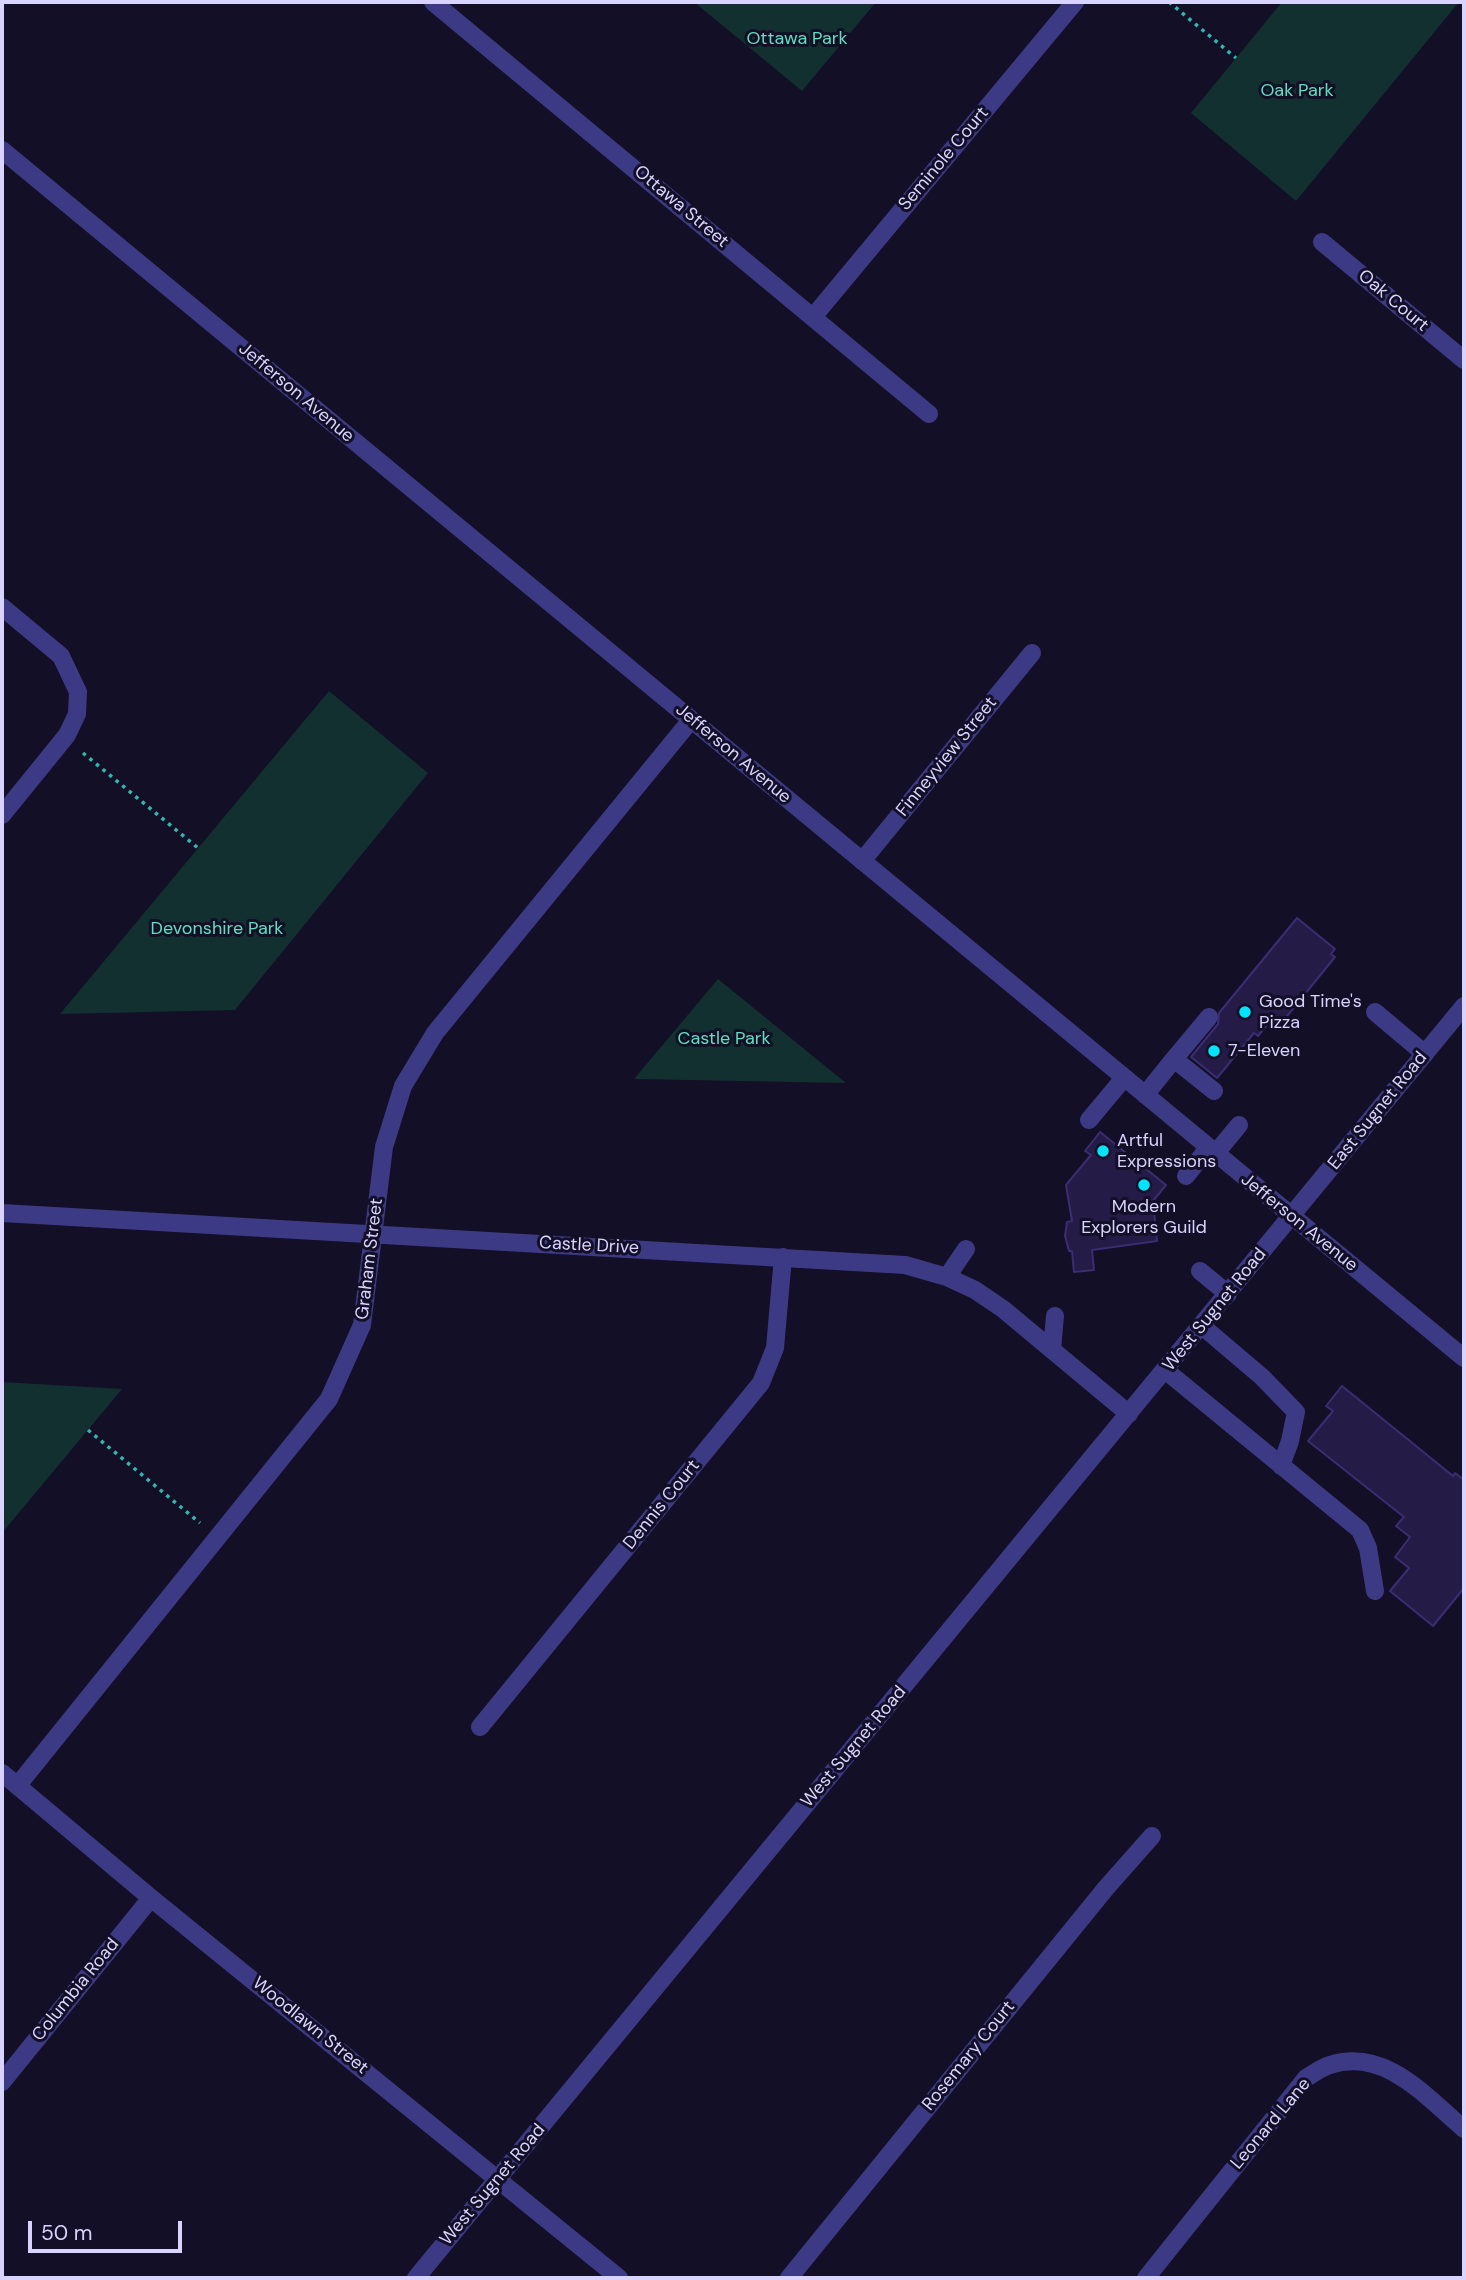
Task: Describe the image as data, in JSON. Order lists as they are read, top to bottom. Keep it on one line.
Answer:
{"streets":{"street":["Seminole Court","Ottawa Street","Oak Court","Jefferson Avenue","Finneyview Street","East Sugnet Road","Castle Drive","Graham Street","West Sugnet Road","Dennis Court","Columbia Road","Woodlawn Street","Rosemary Court","Leonard Lane"]},"crossings":[["Seminole Court","Ottawa Street"],["Jefferson Avenue","Finneyview Street"],["Jefferson Avenue","East Sugnet Road"],["Jefferson Avenue","Graham Street"],["Jefferson Avenue","West Sugnet Road"],["East Sugnet Road","West Sugnet Road"],["Castle Drive","Graham Street"],["Castle Drive","West Sugnet Road"],["Castle Drive","Dennis Court"],["Graham Street","Woodlawn Street"],["West Sugnet Road","Woodlawn Street"],["Columbia Road","Woodlawn Street"]],"parks":["Ottawa Park","Oak Park","Devonshire Park","Castle Park"],"places":["Good Time's Pizza","7-Eleven","Artful Expressions","Modern Explorers Guild"],"scale_bar":"50 m"}
